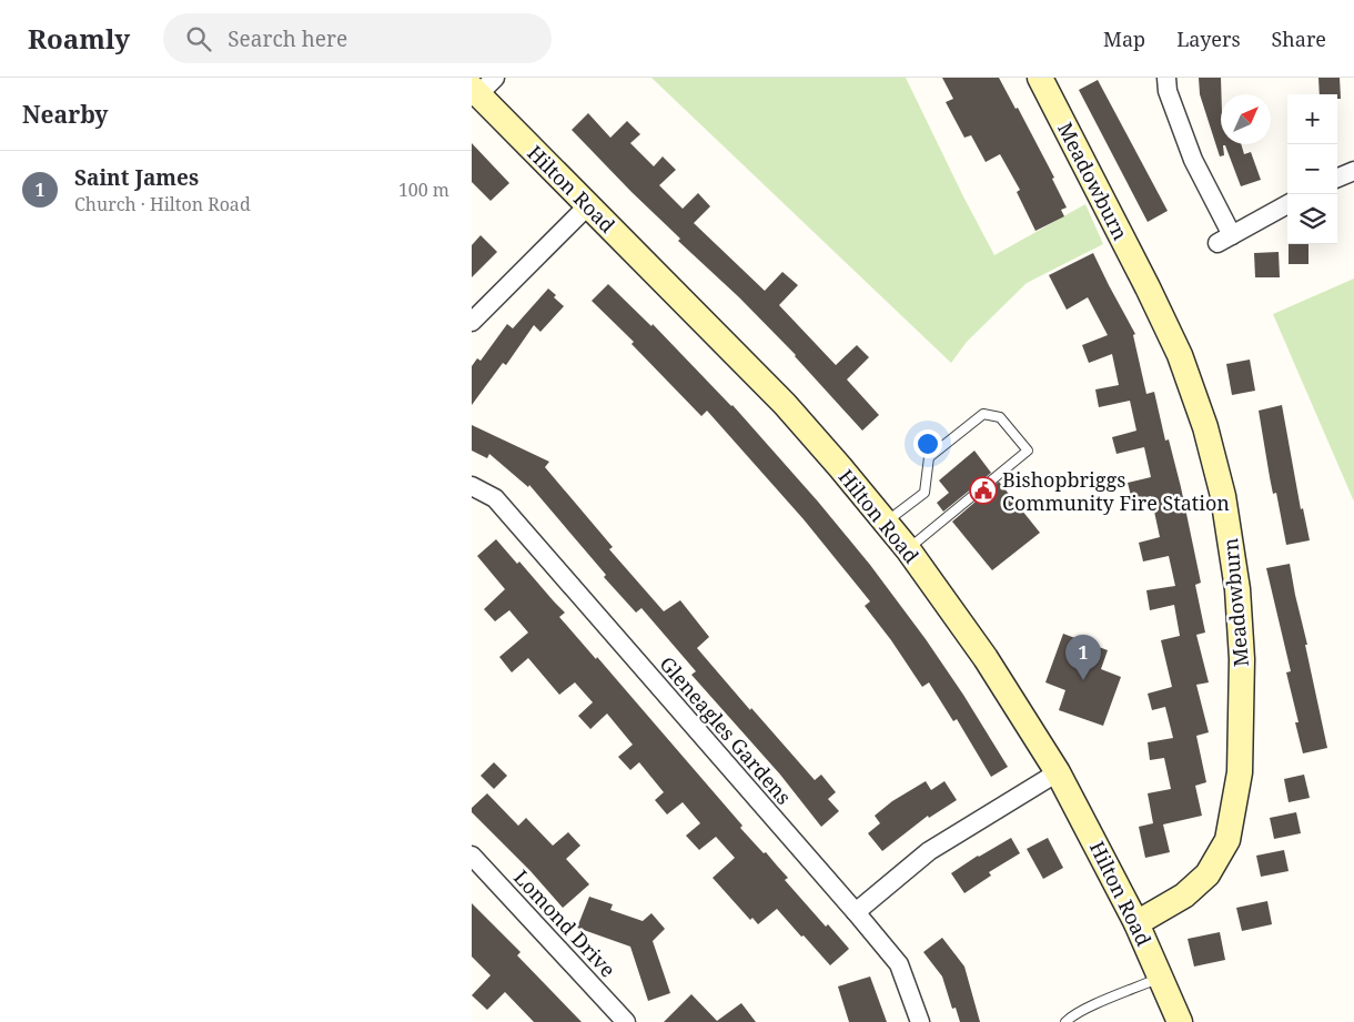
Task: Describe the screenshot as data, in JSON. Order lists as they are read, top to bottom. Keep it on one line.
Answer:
{"streets":{"street":["Meadowburn","Hilton Road","Gleneagles Gardens","Lomond Drive"]},"crossings":[["Meadowburn","Hilton Road"]],"places":{"public building":["Bishopbriggs Community Fire Station"]},"north":"top right","page":{"header":"Roamly","search":"Search here","nav":["Map","Layers","Share"],"heading":"Nearby","map_buttons":["+","−"],"list":[{"mark":"1","name":"Saint James","note":"Church · Hilton Road","value":"100 m"}],"pins":"1"}}
